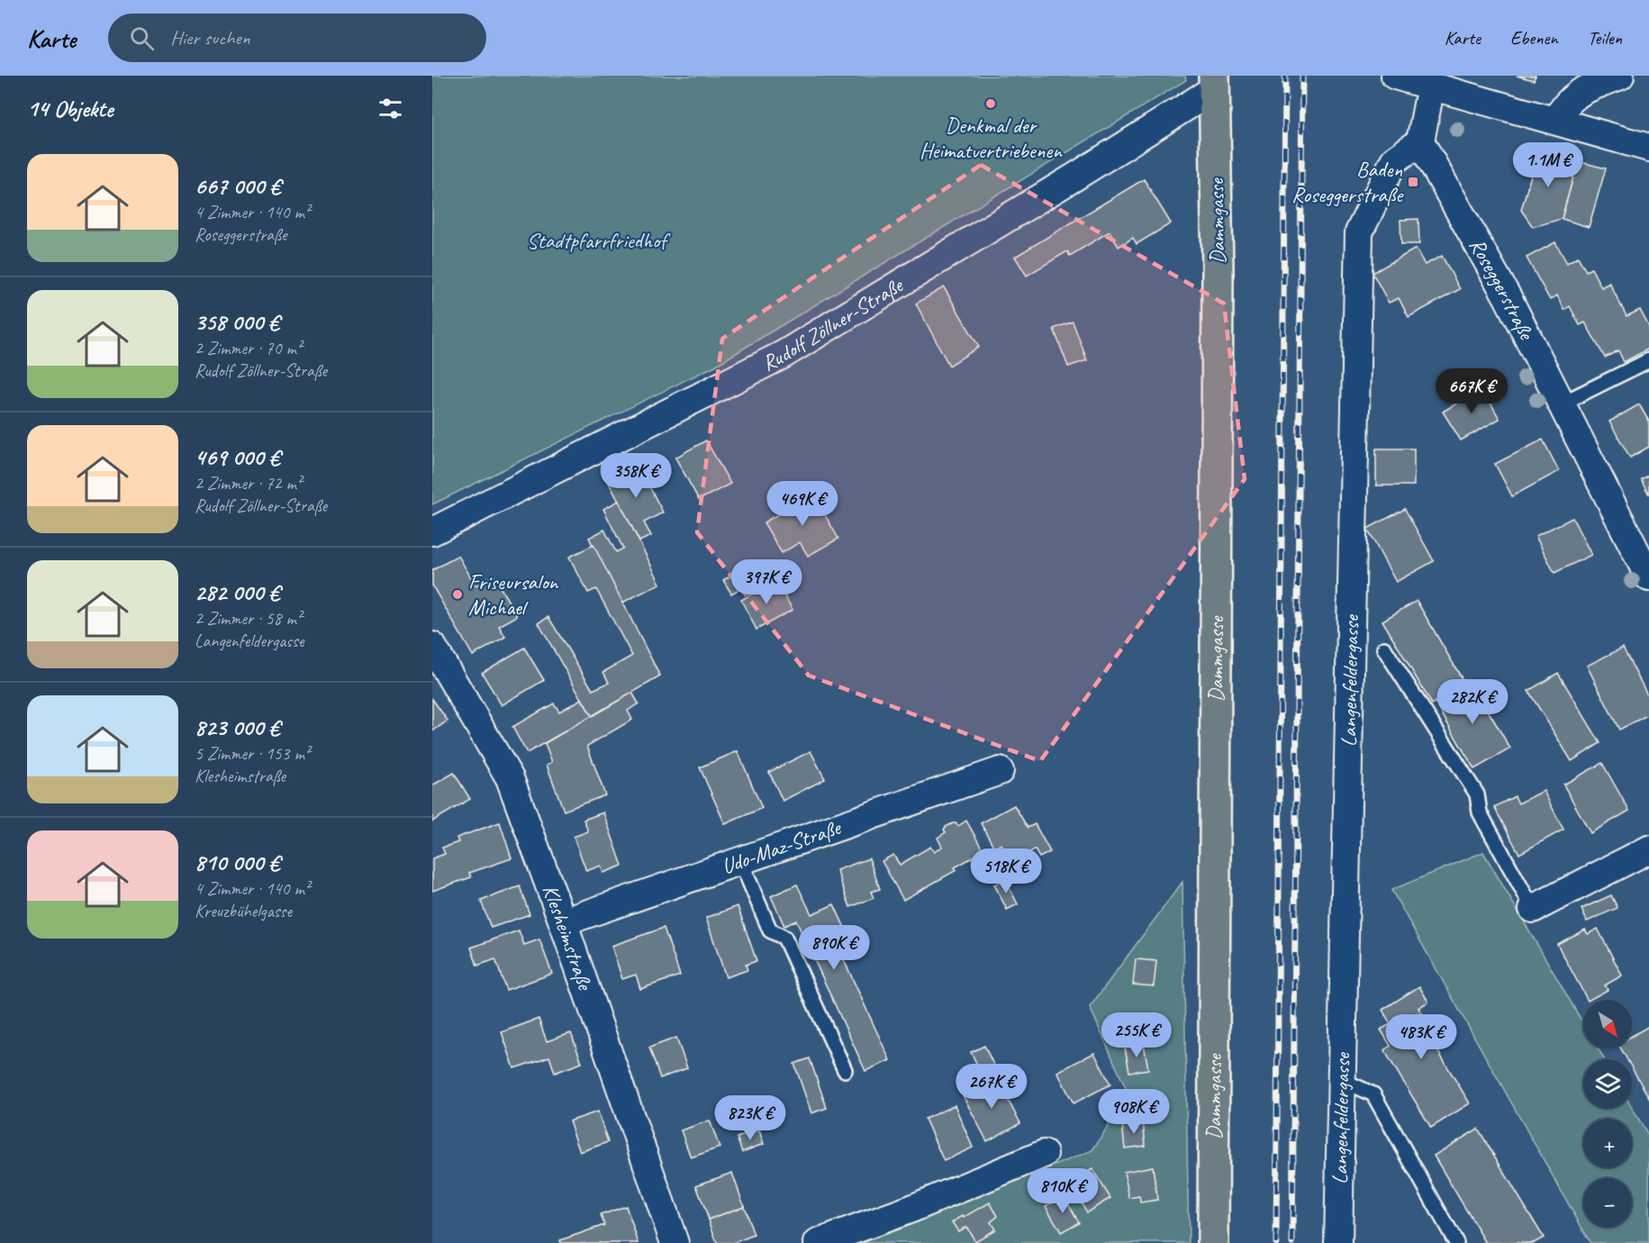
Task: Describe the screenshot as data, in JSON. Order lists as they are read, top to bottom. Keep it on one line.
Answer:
{"streets":{"main road":["Dammgasse"],"street":["Roseggerstraße","Rudolf Zöllner-Straße","Langenfeldergasse","Udo-Maz-Straße","Klesheimstraße"]},"crossings":[["Dammgasse","Rudolf Zöllner-Straße"],["Roseggerstraße","Langenfeldergasse"],["Udo-Maz-Straße","Klesheimstraße"]],"parks":["Stadtpfarrfriedhof"],"places":{"other":["Denkmal der Heimatvertriebenen","Friseursalon Michael"],"transit":["Baden Roseggerstraße"]},"north":"bottom right","page":{"header":"Karte","search":"Hier suchen","nav":["Karte","Ebenen","Teilen"],"heading":"14 Objekte","list":[{"name":"667 000 €","note":"4 Zimmer · 140 m² · Roseggerstraße"},{"name":"358 000 €","note":"2 Zimmer · 70 m² · Rudolf Zöllner-Straße"},{"name":"469 000 €","note":"2 Zimmer · 72 m² · Rudolf Zöllner-Straße"},{"name":"282 000 €","note":"2 Zimmer · 58 m² · Langenfeldergasse"},{"name":"823 000 €","note":"5 Zimmer · 153 m² · Klesheimstraße"},{"name":"810 000 €","note":"4 Zimmer · 140 m² · Kreuzbühelgasse"}],"price":["1.1M €","667K €","358K €","469K €","397K €","282K €","518K €","890K €","255K €","483K €","267K €","908K €","823K €","810K €"],"map_buttons":["+","−"]}}
